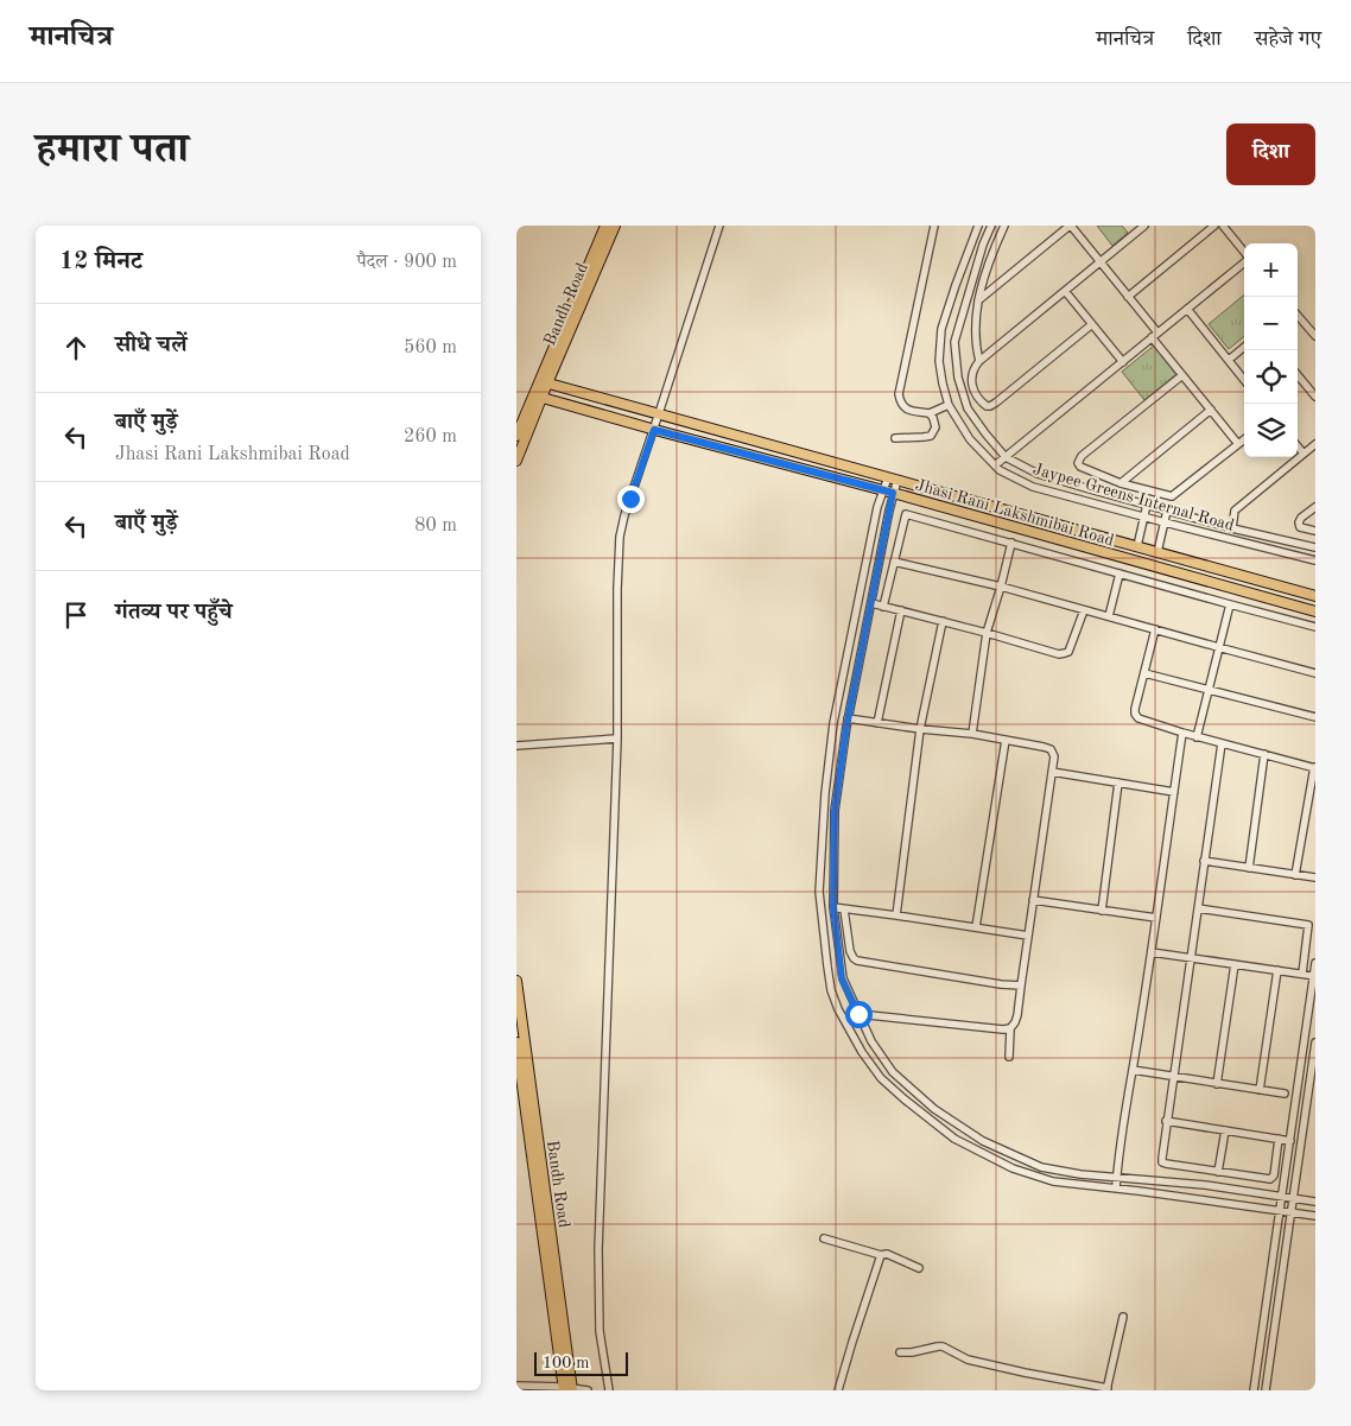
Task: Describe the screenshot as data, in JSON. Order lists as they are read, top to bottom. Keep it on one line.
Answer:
{"streets":{"main road":["Bandh Road","Jhasi Rani Lakshmibai Road"],"street":["Jaypee Greens Internal Road"]},"crossings":[["Bandh Road","Jhasi Rani Lakshmibai Road"]],"scale_bar":"100 m","page":{"header":"मानचित्र","nav":["मानचित्र","दिशा","सहेजे गए"],"title":"हमारा पता","buttons":"दिशा","heading":["12 मिनट","पैदल · 900 m"],"map_buttons":["+","−"],"list":[["सीधे चलें","560 m"],["बाएँ मुड़ें","Jhasi Rani Lakshmibai Road","260 m"],["बाएँ मुड़ें","80 m"],"गंतव्य पर पहुँचे"],"scale":"100 m"}}
